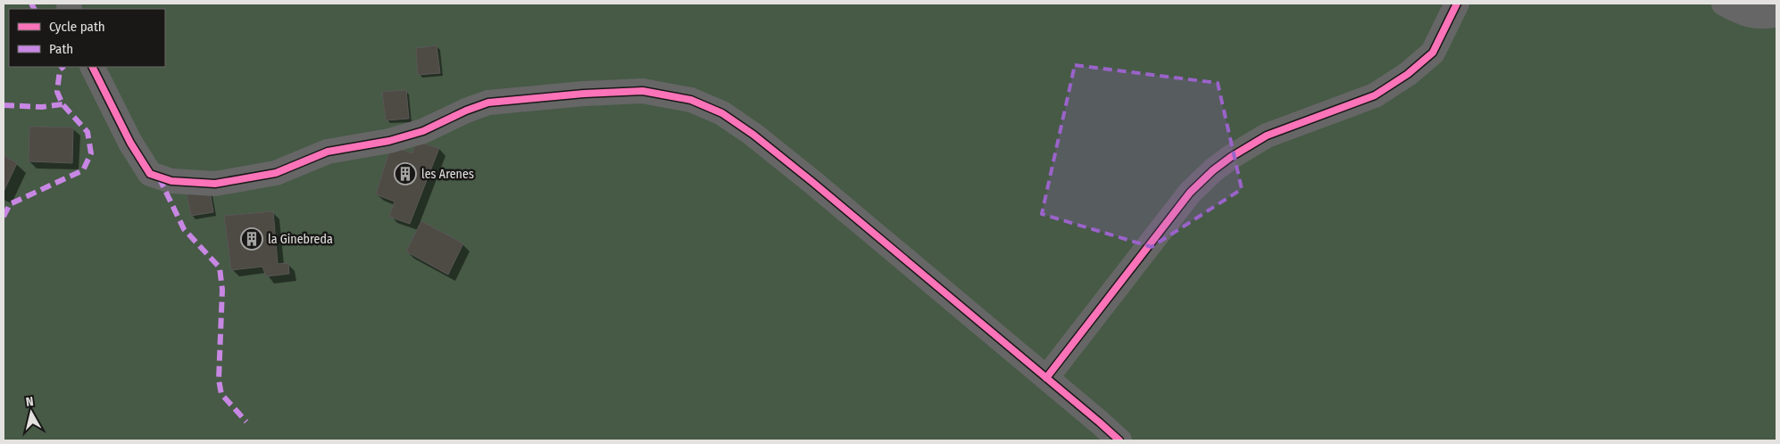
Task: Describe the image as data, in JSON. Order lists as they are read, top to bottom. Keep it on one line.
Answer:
{"places":{"building":["les Arenes","la Ginebreda"]},"legend":["Cycle path","Path"],"north":"top"}
